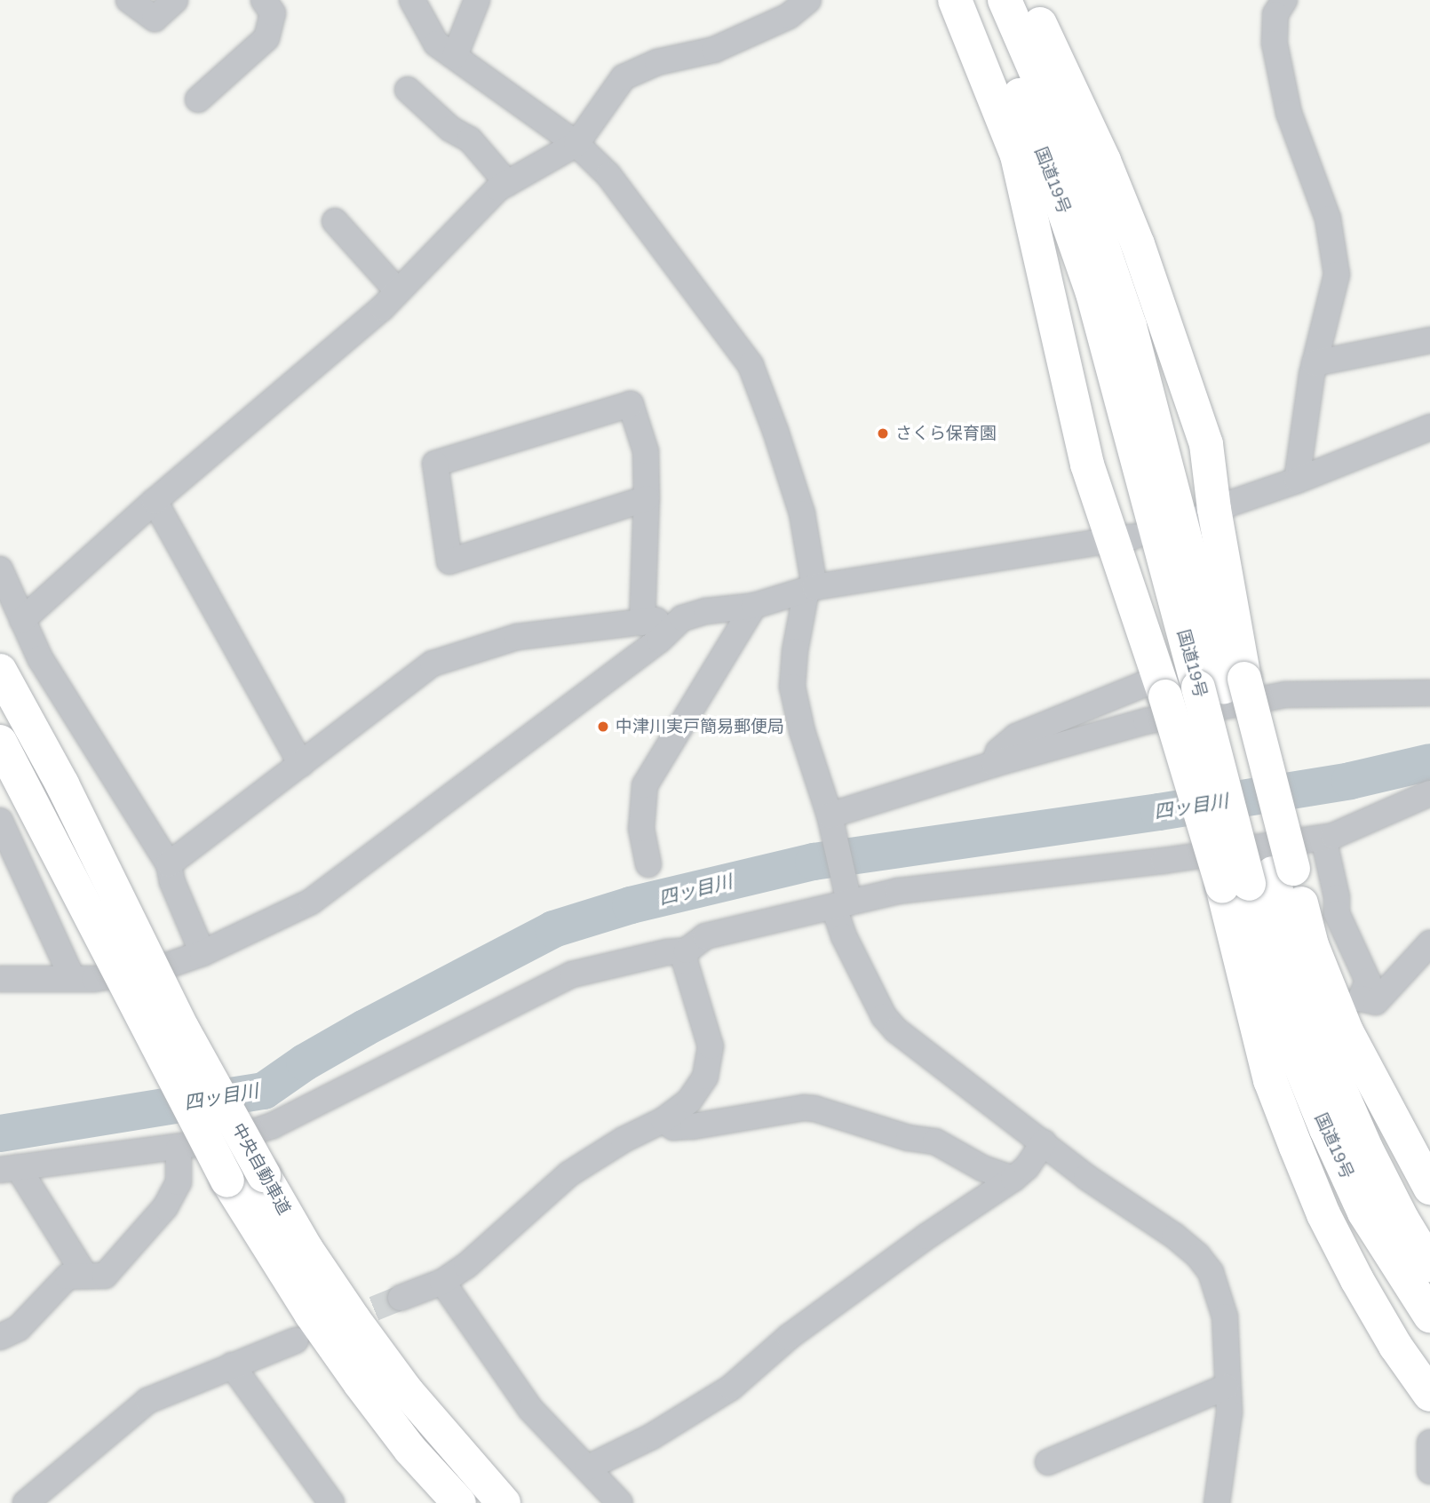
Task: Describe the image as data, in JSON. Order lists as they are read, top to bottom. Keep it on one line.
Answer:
{"streets":{"highway":["国道19号","中央自動車道"]},"water":["四ッ目川"],"places":["さくら保育園","中津川実戸簡易郵便局"]}
